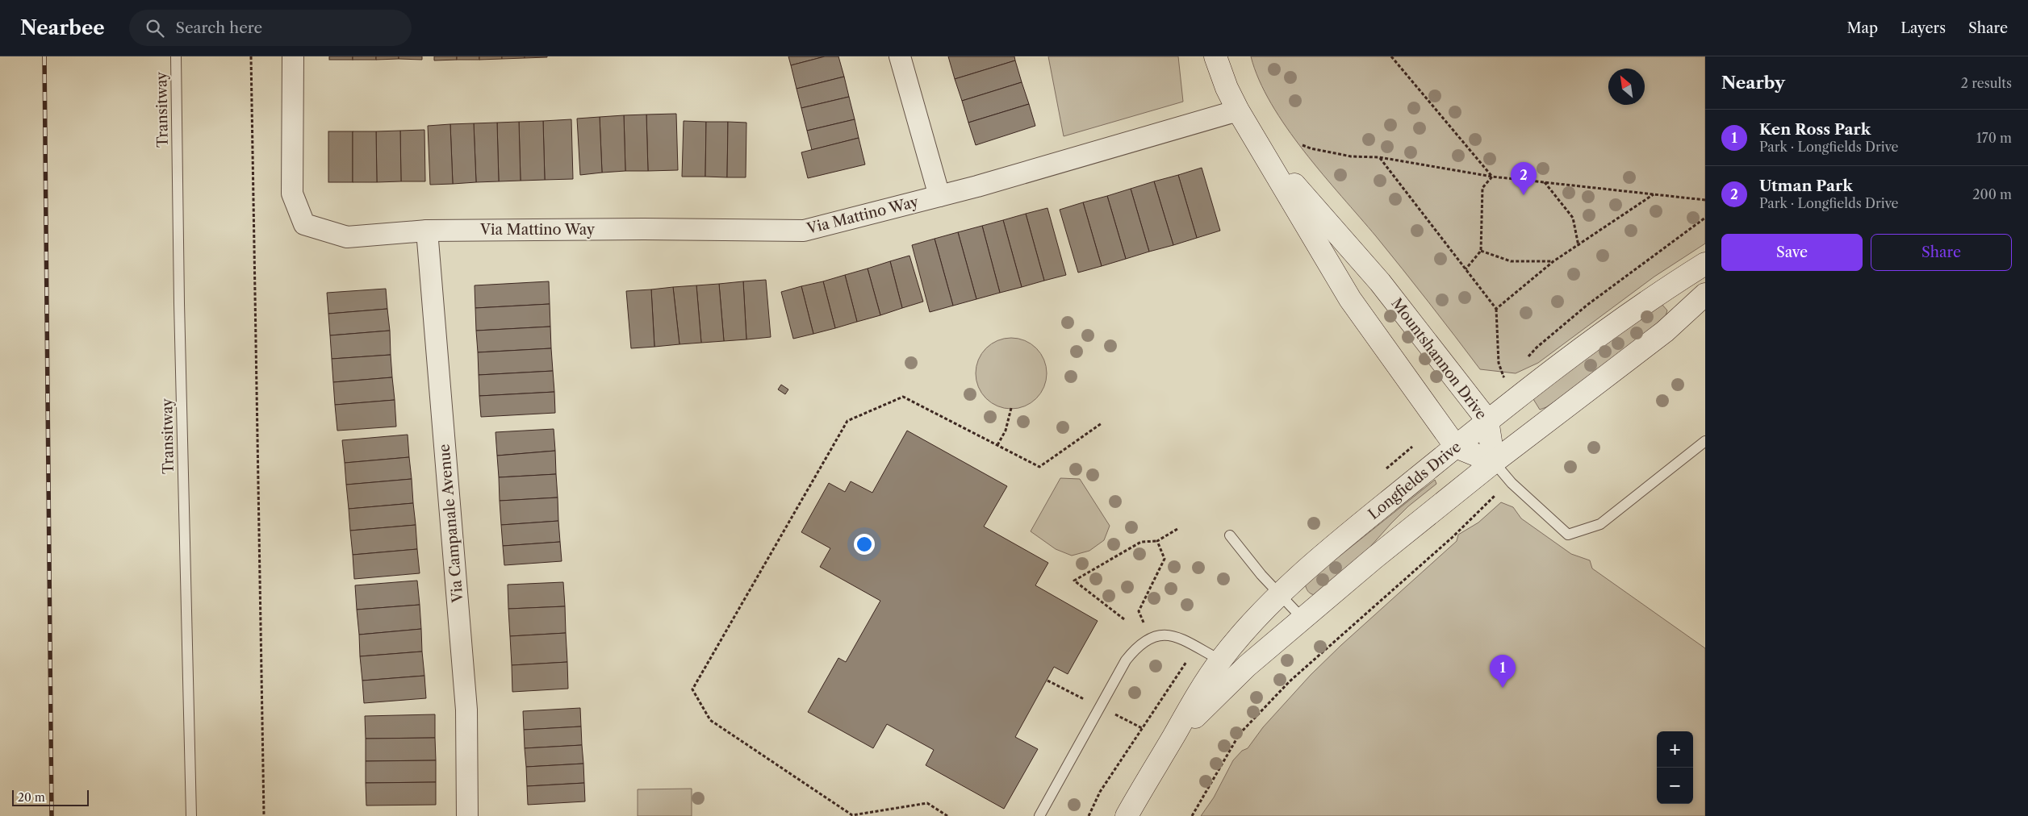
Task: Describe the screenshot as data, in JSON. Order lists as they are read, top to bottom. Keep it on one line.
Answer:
{"streets":{"street":["Via Mattino Way","Mountshannon Drive","Longfields Drive","Via Campanale Avenue"],"lane":["Transitway"]},"crossings":[["Via Mattino Way","Mountshannon Drive"],["Via Mattino Way","Via Campanale Avenue"],["Mountshannon Drive","Longfields Drive"]],"scale_bar":"20 m","north":"top left","page":{"header":"Nearbee","search":"Search here","nav":["Map","Layers","Share"],"heading":["Nearby","2 results"],"list":[{"mark":"1","name":"Ken Ross Park","note":"Park · Longfields Drive","value":"170 m"},{"mark":"2","name":"Utman Park","note":"Park · Longfields Drive","value":"200 m"}],"pins":["2","1"],"buttons":["Save","Share"],"map_buttons":["+","−"],"scale":"20 m"}}
